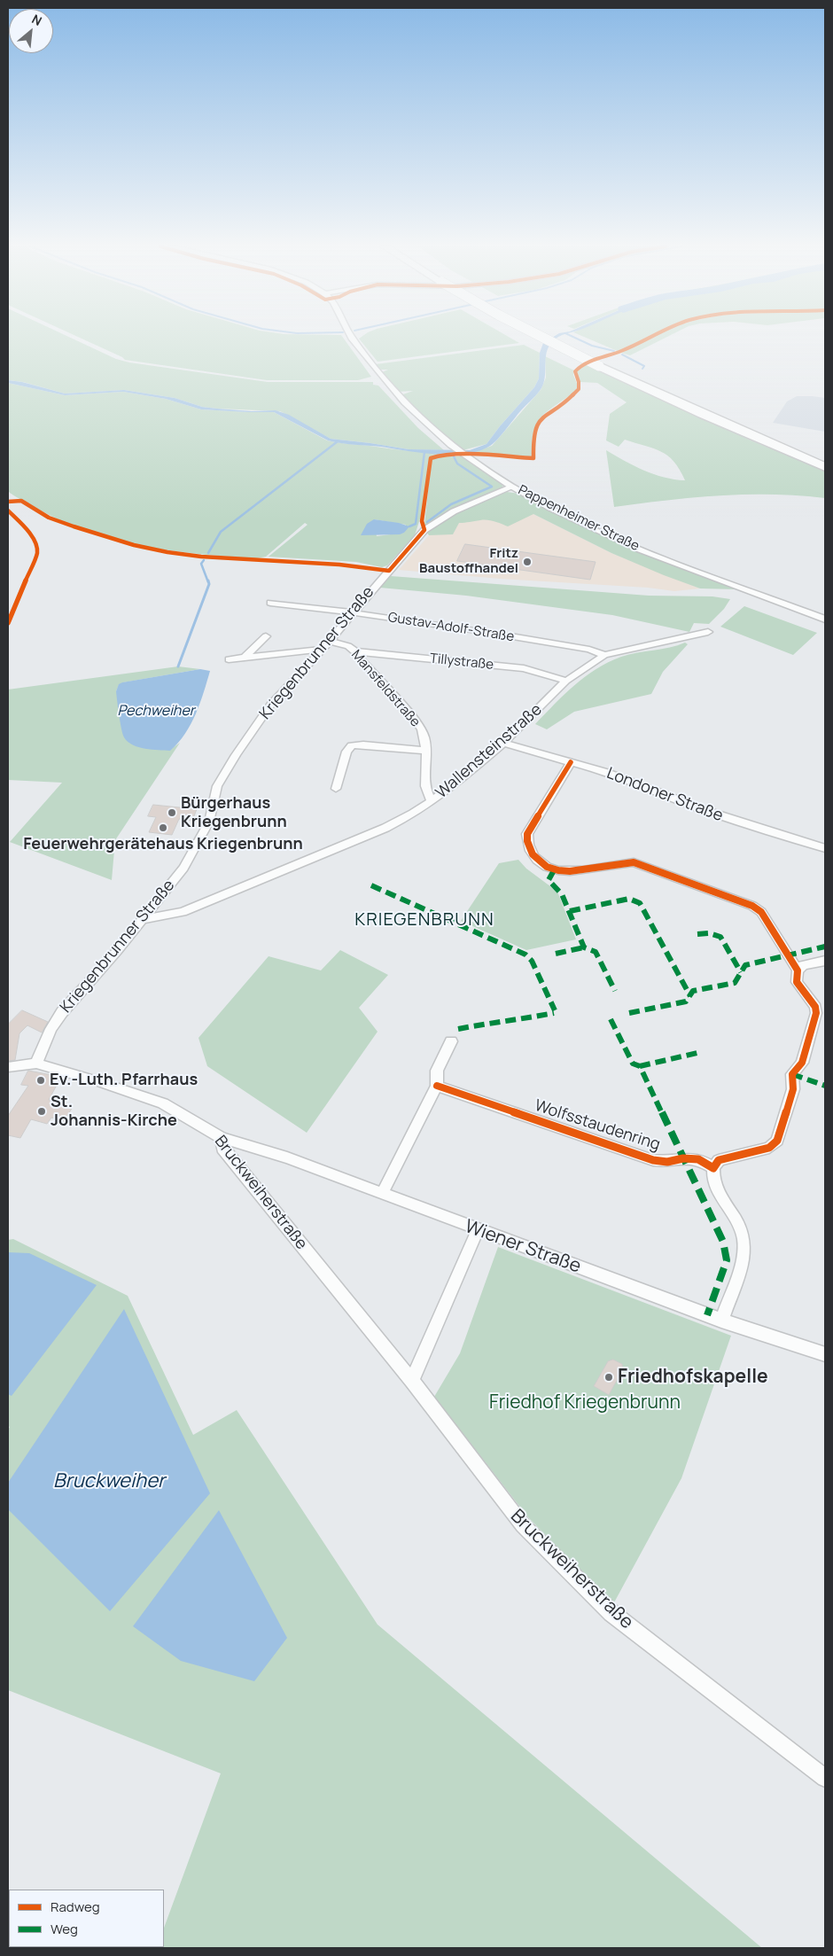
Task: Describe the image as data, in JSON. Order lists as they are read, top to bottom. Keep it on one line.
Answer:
{"streets":{"street":["Pappenheimer Straße","Gustav-Adolf-Straße","Kriegenbrunner Straße","Tillystraße","Mansfeldstraße","Wallensteinstraße","Londoner Straße","Wolfsstaudenring","Bruckweiherstraße","Wiener Straße"]},"crossings":[["Pappenheimer Straße","Kriegenbrunner Straße"],["Gustav-Adolf-Straße","Kriegenbrunner Straße"],["Gustav-Adolf-Straße","Wallensteinstraße"],["Kriegenbrunner Straße","Mansfeldstraße"],["Kriegenbrunner Straße","Wallensteinstraße"],["Kriegenbrunner Straße","Bruckweiherstraße"],["Tillystraße","Mansfeldstraße"],["Tillystraße","Wallensteinstraße"],["Mansfeldstraße","Wallensteinstraße"],["Wallensteinstraße","Londoner Straße"],["Bruckweiherstraße","Wiener Straße"]],"districts":["KRIEGENBRUNN"],"water":["Pechweiher","Bruckweiher"],"parks":["Friedhof Kriegenbrunn"],"places":["Fritz Baustoffhandel","Bürgerhaus Kriegenbrunn","Feuerwehrgerätehaus Kriegenbrunn","Ev.-Luth. Pfarrhaus","St. Johannis-Kirche","Friedhofskapelle"],"legend":["Radweg","Weg"],"north":"top right"}
